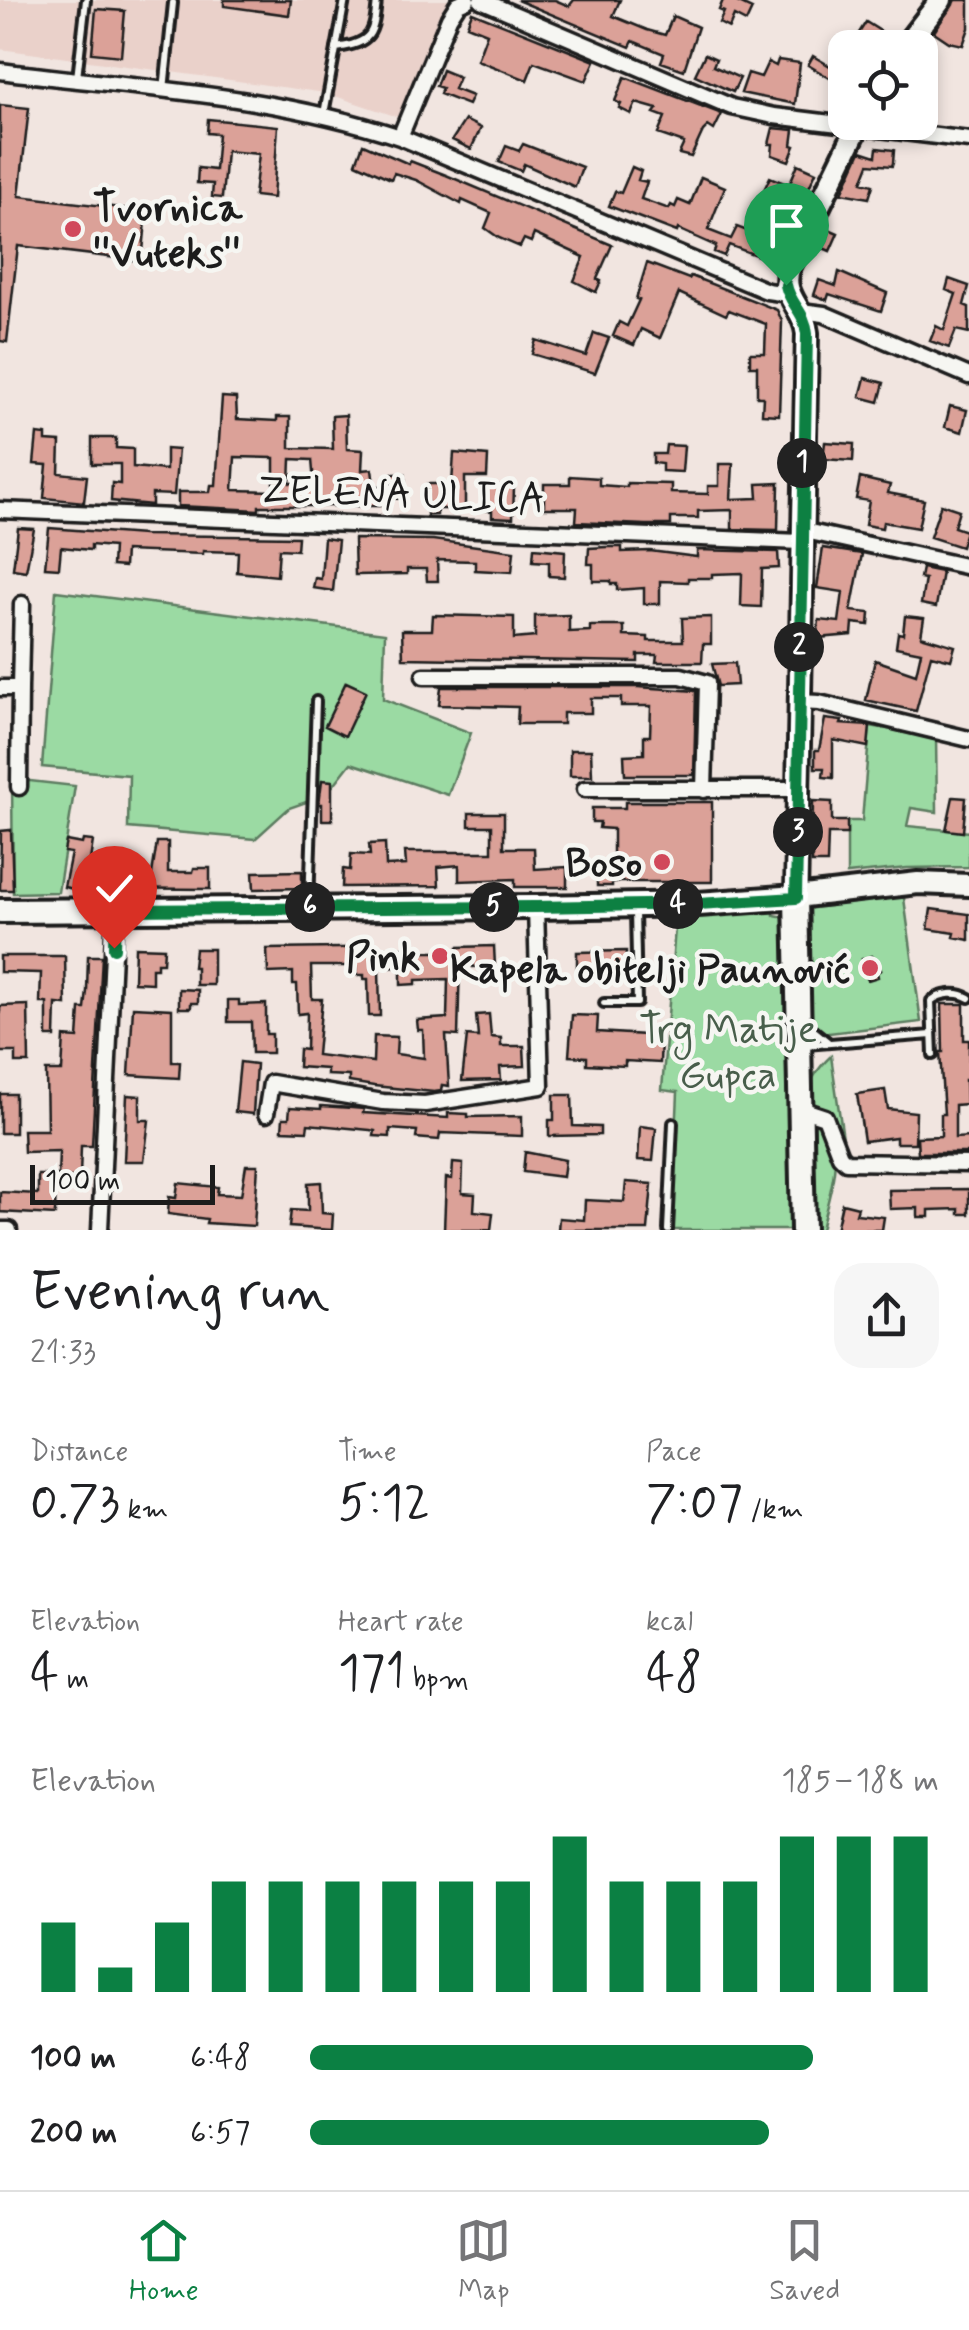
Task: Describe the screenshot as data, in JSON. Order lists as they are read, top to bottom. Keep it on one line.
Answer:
{"streets":{"street":["ZELENA ULICA"]},"parks":["Trg Matije Gupca"],"places":["Tvornica ''Vuteks''","Boso","Pink","Kapela obitelji Paunović"],"scale_bar":"100 m","page":{"pins":["1","2","3","4","5","6"],"scale":"100 m","heading":["Evening run","21:33"],"stats":[["Distance","0.73 km"],["Time","5:12"],["Pace","7:07 /km"],["Elevation","4 m"],["Heart rate","171 bpm"],["kcal","48"]],"chart":["Elevation","185–188 m"],"list":[{"name":"100 m","note":"6:48"},{"name":"200 m","note":"6:57"}],"tabs":["Home","Map","Saved"]}}
